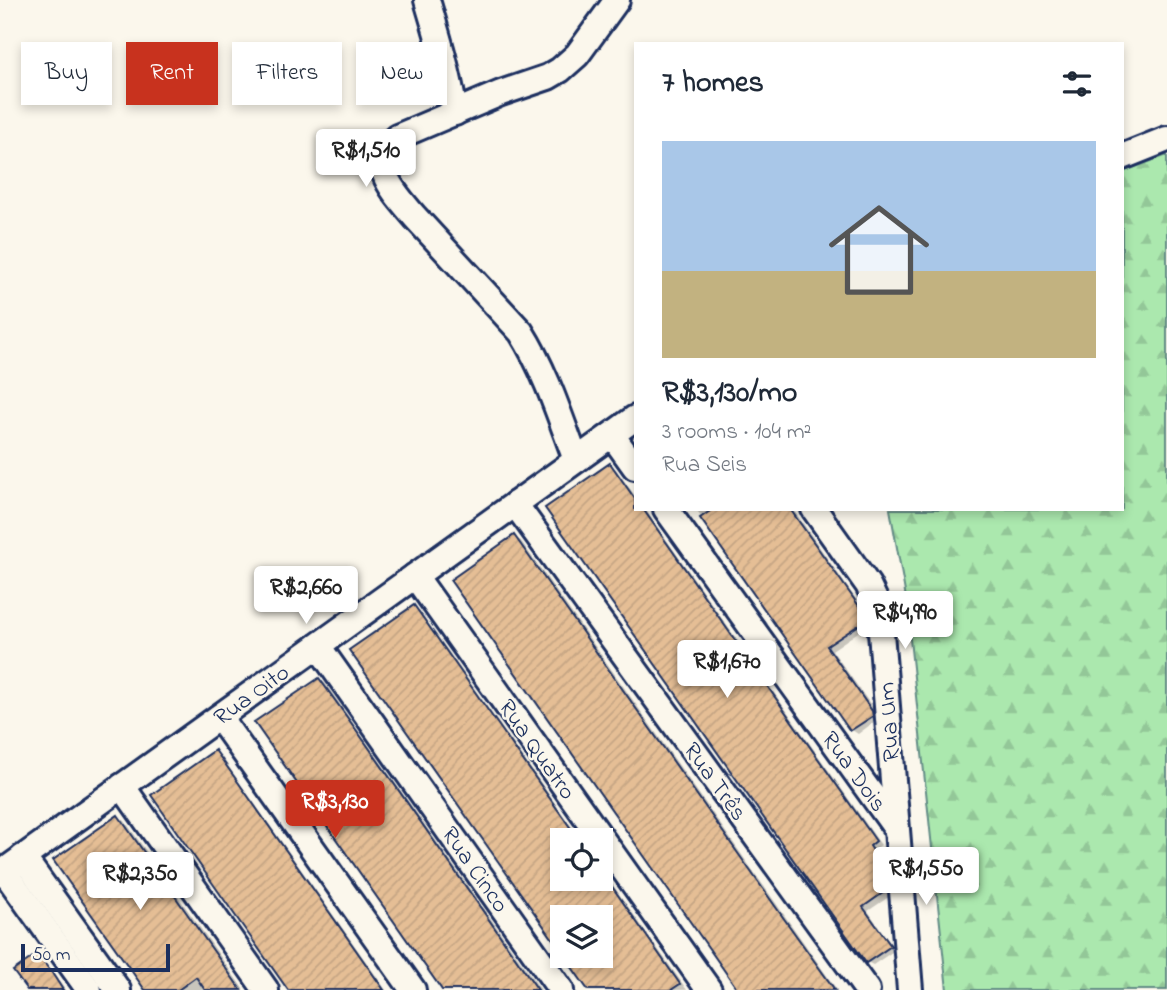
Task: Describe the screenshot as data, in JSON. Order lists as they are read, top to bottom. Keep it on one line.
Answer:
{"streets":{"street":["Rua Oito","Rua Um","Rua Quatro","Rua Dois","Rua Três","Rua Cinco"]},"crossings":[["Rua Oito","Rua Quatro"],["Rua Oito","Rua Três"],["Rua Oito","Rua Cinco"],["Rua Um","Rua Dois"]],"scale_bar":"50 m","page":{"chip":["Buy","Rent","Filters","New"],"heading":"7 homes","list":[{"name":"R$3,130/mo","note":"3 rooms · 104 m² · Rua Seis"}],"price":["R$1,510","R$2,660","R$4,990","R$1,670","R$3,130","R$1,550","R$2,350"],"scale":"50 m"}}
